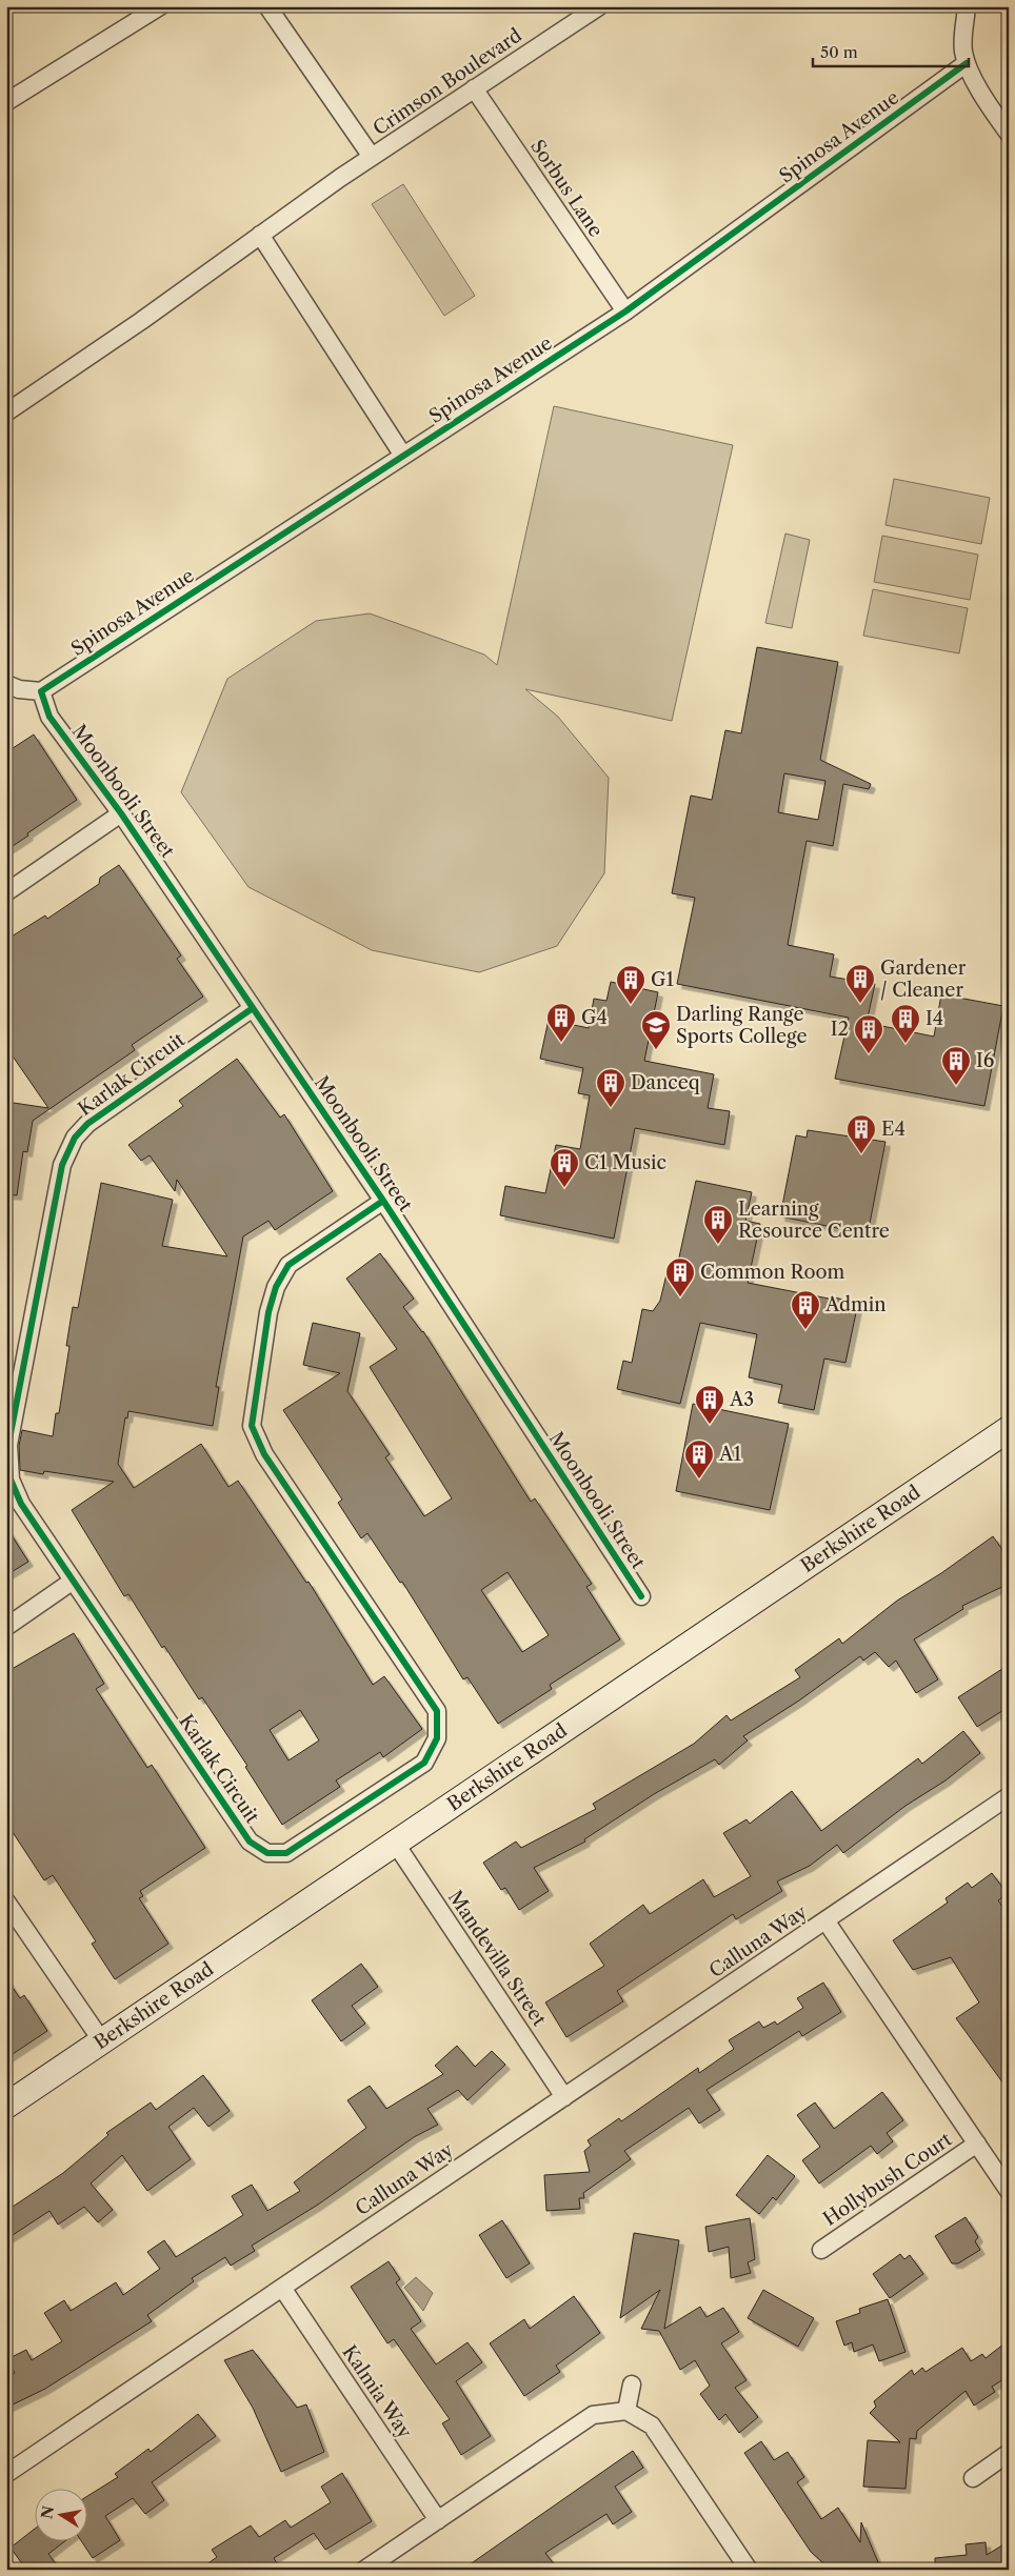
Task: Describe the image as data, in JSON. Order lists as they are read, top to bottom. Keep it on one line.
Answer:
{"streets":{"main road":["Berkshire Road"],"street":["Crimson Boulevard","Spinosa Avenue","Sorbus Lane","Moonbooli Street","Karlak Circuit","Calluna Way","Mandevilla Street","Hollybush Court","Kalmia Way"]},"crossings":[["Crimson Boulevard","Sorbus Lane"],["Spinosa Avenue","Sorbus Lane"],["Spinosa Avenue","Moonbooli Street"],["Moonbooli Street","Karlak Circuit"],["Berkshire Road","Mandevilla Street"],["Calluna Way","Mandevilla Street"],["Calluna Way","Hollybush Court"],["Calluna Way","Kalmia Way"]],"places":{"building":["Gardener / Cleaner","G1","G4","I4","I2","I6","Danceq","E4","C1 Music","Learning Resource Centre","Common Room","Admin","A3","A1"],"school or university":["Darling Range Sports College"]},"scale_bar":"50 m","north":"left"}
